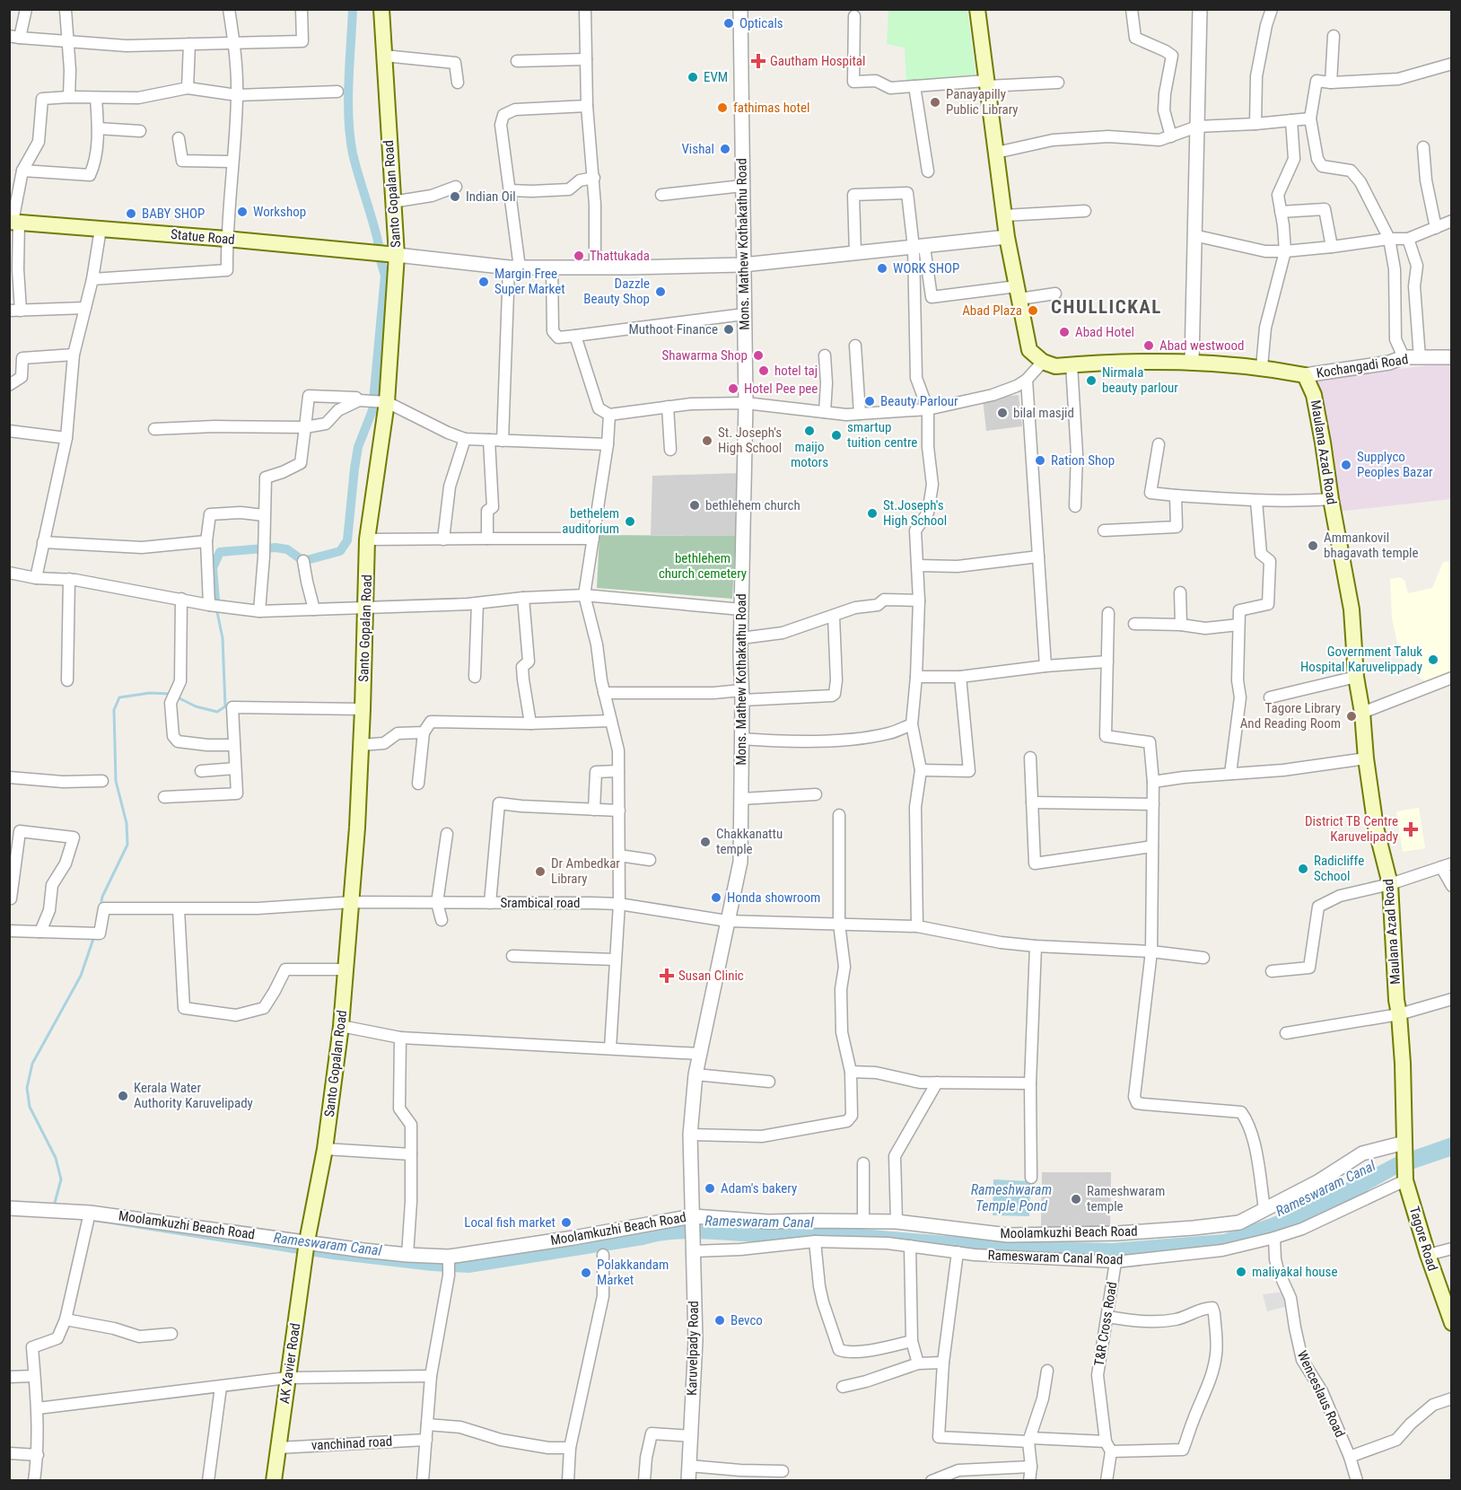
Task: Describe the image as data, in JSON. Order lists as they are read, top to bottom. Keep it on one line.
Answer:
{"streets":{"main road":["Santo Gopalan Road","Statue Road","Maulana Azad Road","Tagore Road","AK Xavier Road"],"street":["Mons. Mathew Kothakathu Road","Kochangadi Road","Srambical road","Moolamkuzhi Beach Road","Rameswaram Canal Road","T&R Cross Road","Karuvelpady Road","Wenceslaus Road","vanchinad road"]},"crossings":[["Santo Gopalan Road","Statue Road"],["Santo Gopalan Road","Srambical road"],["Santo Gopalan Road","Moolamkuzhi Beach Road"],["Santo Gopalan Road","AK Xavier Road"],["Mons. Mathew Kothakathu Road","Srambical road"],["Mons. Mathew Kothakathu Road","Moolamkuzhi Beach Road"],["Mons. Mathew Kothakathu Road","Karuvelpady Road"],["Kochangadi Road","Maulana Azad Road"],["Maulana Azad Road","Moolamkuzhi Beach Road"],["Maulana Azad Road","Tagore Road"],["Moolamkuzhi Beach Road","Tagore Road"],["Moolamkuzhi Beach Road","Karuvelpady Road"],["Moolamkuzhi Beach Road","AK Xavier Road"],["Tagore Road","Rameswaram Canal Road"],["Rameswaram Canal Road","T&R Cross Road"],["Rameswaram Canal Road","Karuvelpady Road"],["Rameswaram Canal Road","Wenceslaus Road"],["AK Xavier Road","vanchinad road"]],"districts":["CHULLICKAL"],"water":["Rameswaram Canal","Rameshwaram Temple Pond"],"parks":["bethlehem church cemetery"],"places":{"other":["Opticals","EVM","Panayapilly Public Library","fathimas hotel","Vishal","Indian Oil","Workshop","BABY SHOP","Thattukada","WORK SHOP","Margin Free Super Market","Dazzle Beauty Shop","Abad Plaza","Muthoot Finance","Abad Hotel","Abad westwood","Shawarma Shop","hotel taj","Nirmala beauty parlour","Hotel Pee pee","Beauty Parlour","bilal masjid","maijo motors","smartup tuition centre","St. Joseph's High School","Ration Shop","Supplyco Peoples Bazar","bethlehem church","St.Joseph's High School","bethelem auditorium","Ammankovil bhagavath temple","Government Taluk Hospital Karuvelippady","Tagore Library And Reading Room","Chakkanattu temple","Radicliffe School","Dr Ambedkar Library","Honda showroom","Kerala Water Authority Karuvelipady","Adam's bakery","Rameshwaram temple","Local fish market","maliyakal house","Polakkandam Market","Bevco"],"health":["Gautham Hospital","District TB Centre Karuvelipady","Susan Clinic"]}}
